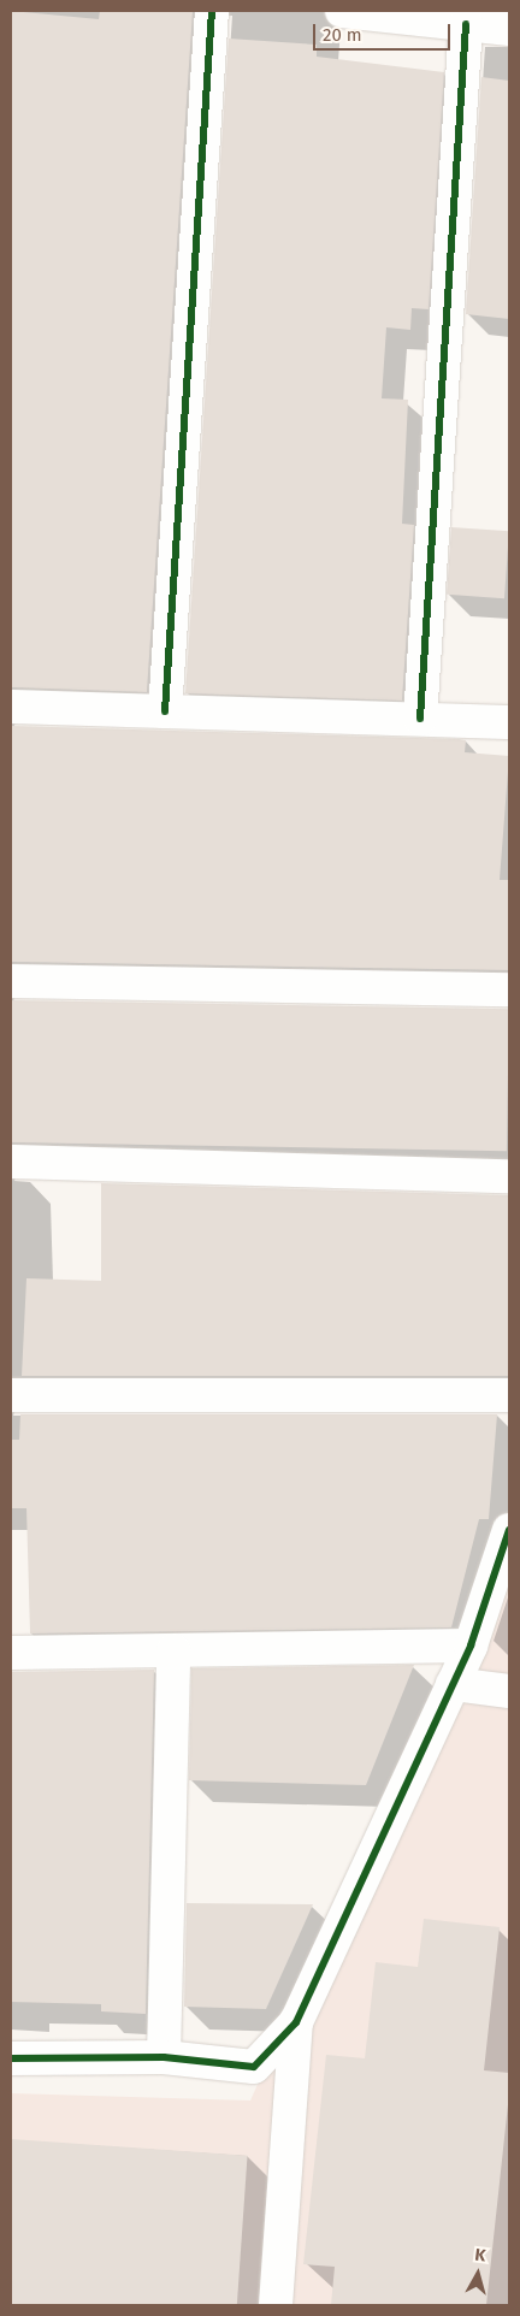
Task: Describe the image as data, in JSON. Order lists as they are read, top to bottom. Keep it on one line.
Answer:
{"scale_bar":"20 m","north":"top"}
